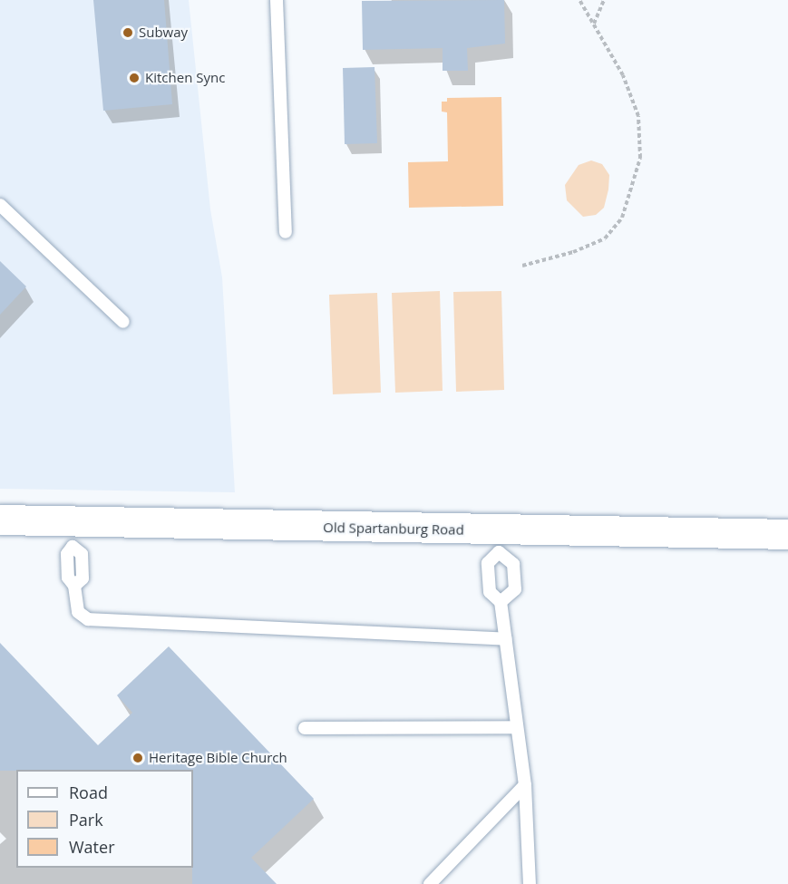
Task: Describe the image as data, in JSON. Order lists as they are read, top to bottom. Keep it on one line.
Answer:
{"streets":{"street":["Old Spartanburg Road"]},"places":["Subway","Kitchen Sync","Heritage Bible Church"],"legend":["Road","Park","Water"]}
